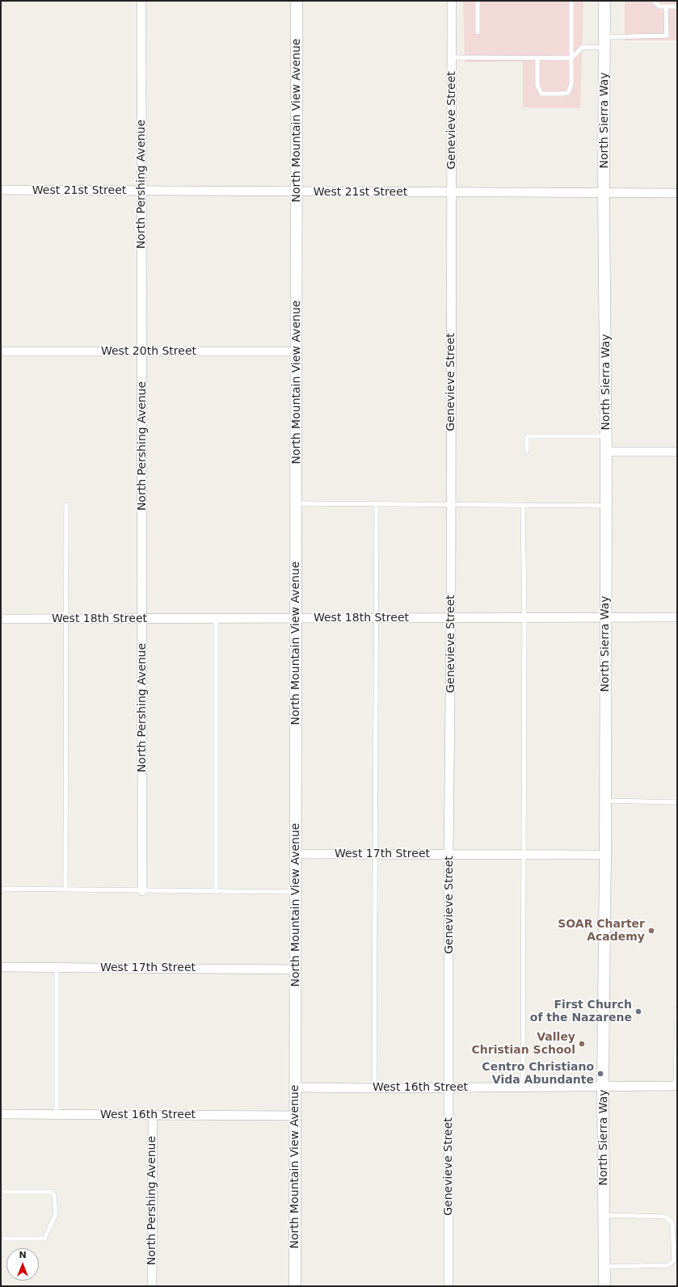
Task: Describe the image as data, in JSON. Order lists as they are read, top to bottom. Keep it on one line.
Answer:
{"streets":{"street":["North Mountain View Avenue","Genevieve Street","North Sierra Way","North Pershing Avenue","West 21st Street","West 20th Street","West 18th Street","West 17th Street","West 16th Street"]},"crossings":[["North Mountain View Avenue","West 21st Street"],["North Mountain View Avenue","West 20th Street"],["North Mountain View Avenue","West 18th Street"],["North Mountain View Avenue","West 17th Street"],["North Mountain View Avenue","West 16th Street"],["Genevieve Street","West 21st Street"],["Genevieve Street","West 18th Street"],["Genevieve Street","West 17th Street"],["Genevieve Street","West 16th Street"],["North Sierra Way","West 21st Street"],["North Sierra Way","West 18th Street"],["North Sierra Way","West 17th Street"],["North Sierra Way","West 16th Street"],["North Pershing Avenue","West 21st Street"],["North Pershing Avenue","West 20th Street"],["North Pershing Avenue","West 18th Street"],["North Pershing Avenue","West 16th Street"]],"places":["SOAR Charter Academy","First Church of the Nazarene","Valley Christian School","Centro Christiano Vida Abundante"],"north":"top"}
